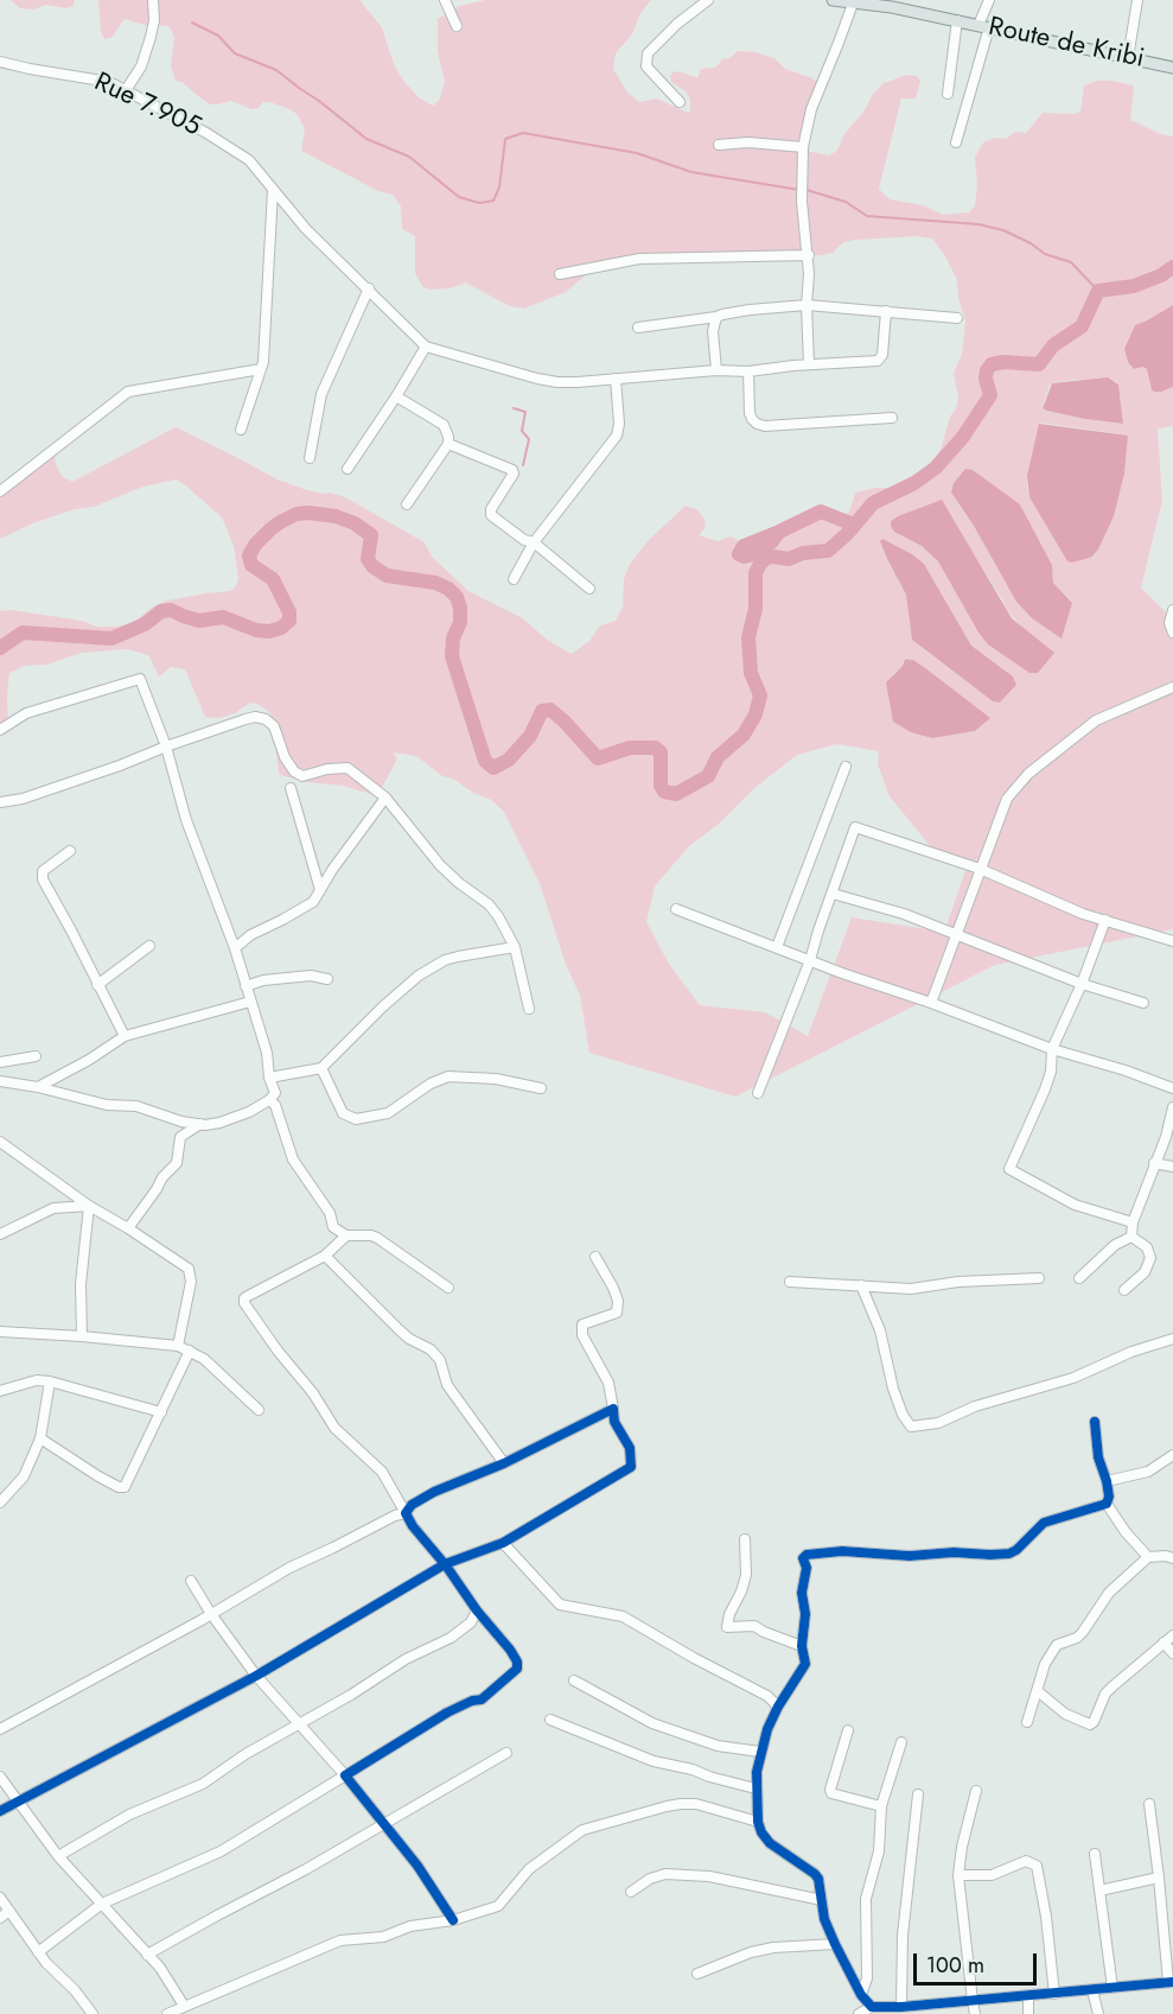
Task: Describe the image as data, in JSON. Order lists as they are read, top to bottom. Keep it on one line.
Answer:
{"streets":{"main road":["Route de Kribi"],"street":["Rue 7.905"]},"scale_bar":"100 m"}
